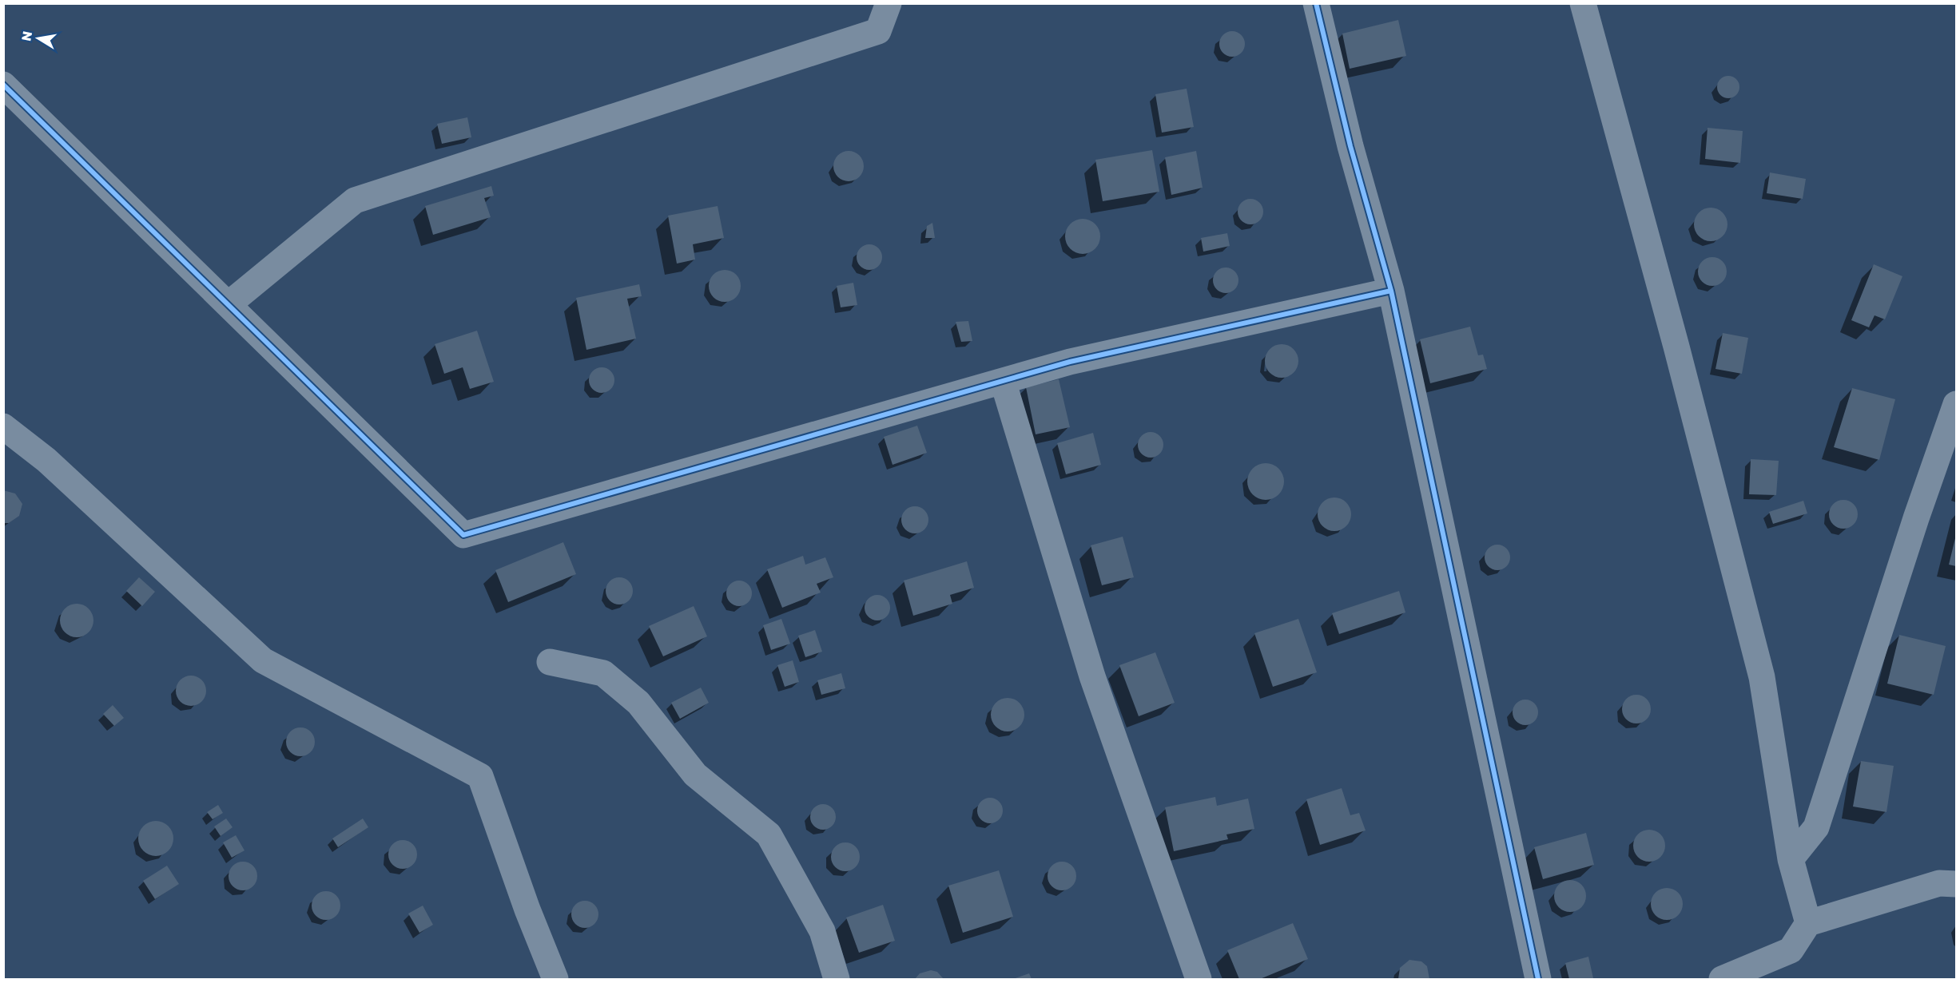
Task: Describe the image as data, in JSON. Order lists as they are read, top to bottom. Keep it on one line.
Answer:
{"north":"left"}
